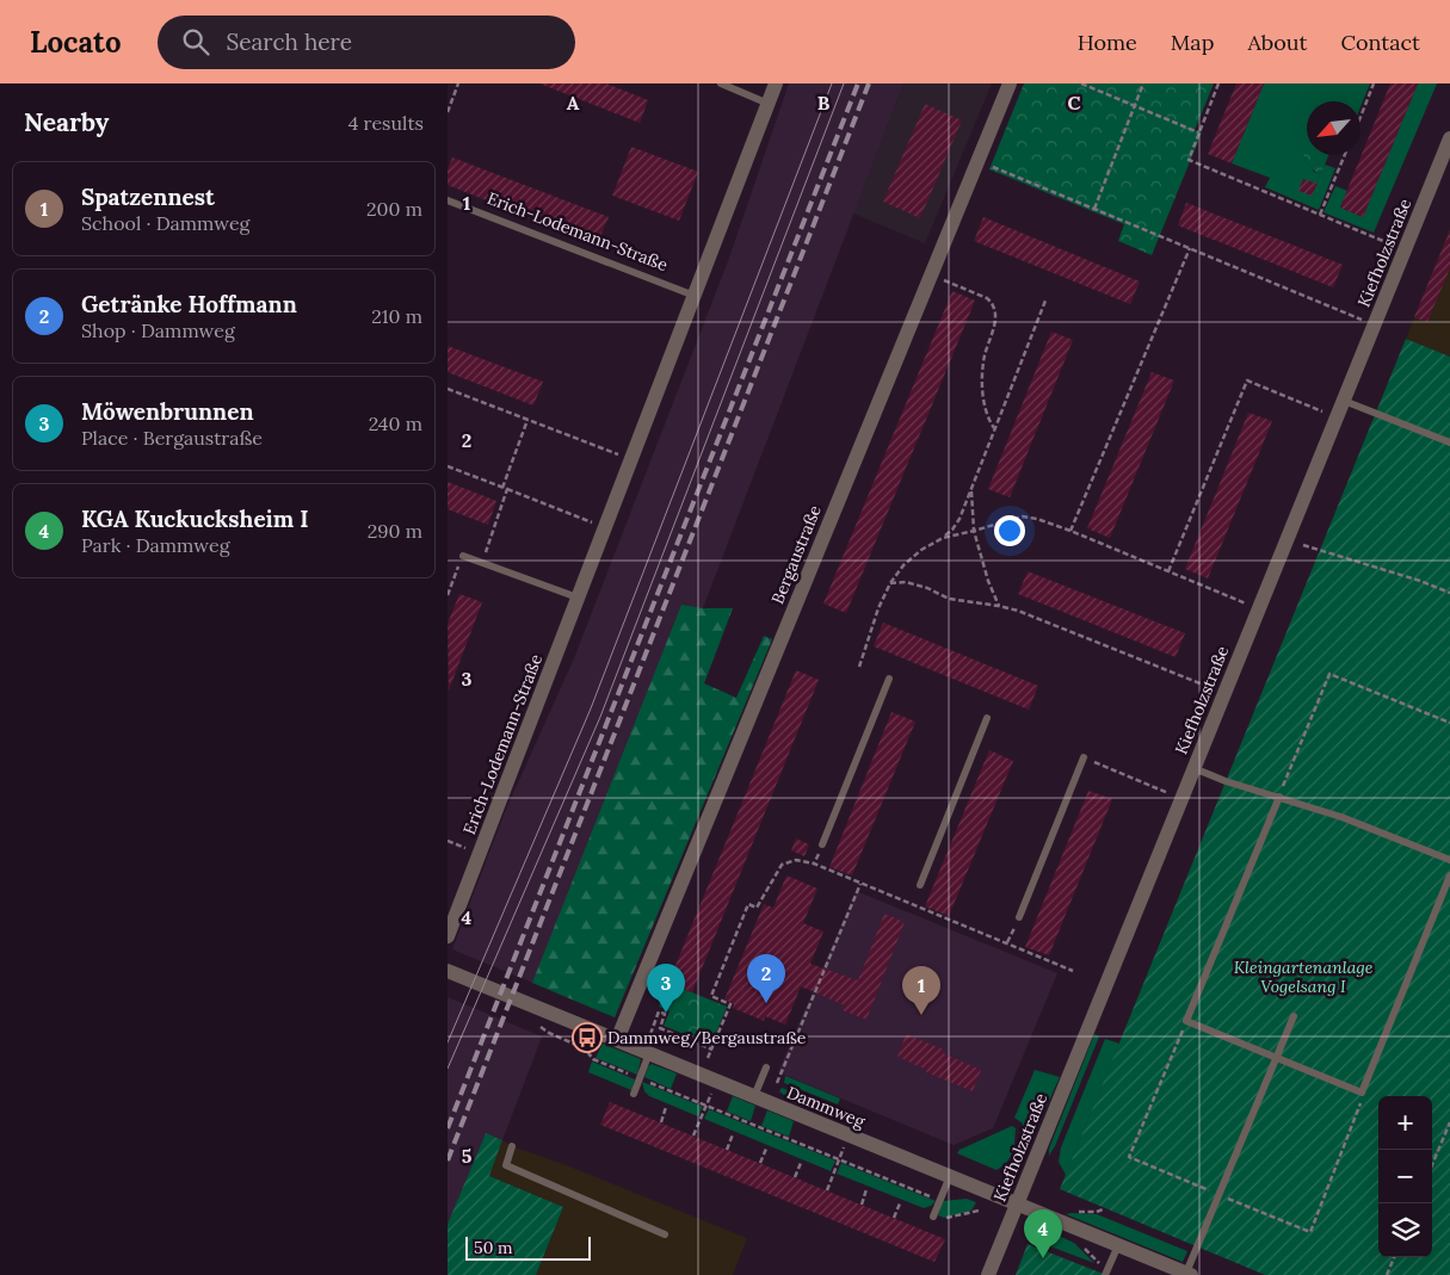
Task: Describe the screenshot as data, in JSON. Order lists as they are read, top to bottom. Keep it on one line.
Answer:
{"streets":{"street":["Erich-Lodemann-Straße","Kiefholzstraße","Bergaustraße","Dammweg"]},"crossings":[["Kiefholzstraße","Dammweg"],["Bergaustraße","Dammweg"]],"parks":["Kleingartenanlage Vogelsang I"],"places":{"bus stop":["Dammweg/Bergaustraße"]},"scale_bar":"50 m","north":"bottom left","page":{"header":"Locato","search":"Search here","nav":["Home","Map","About","Contact"],"heading":["Nearby","4 results"],"list":[{"mark":"1","name":"Spatzennest","note":"School · Dammweg","value":"200 m"},{"mark":"2","name":"Getränke Hoffmann","note":"Shop · Dammweg","value":"210 m"},{"mark":"3","name":"Möwenbrunnen","note":"Place · Bergaustraße","value":"240 m"},{"mark":"4","name":"KGA Kuckucksheim I","note":"Park · Dammweg","value":"290 m"}],"pins":["2","3","1","4"],"map_buttons":["+","−"],"scale":"50 m"},"grid":{"columns":["A","B","C"],"rows":["1","2","3","4","5"]}}
